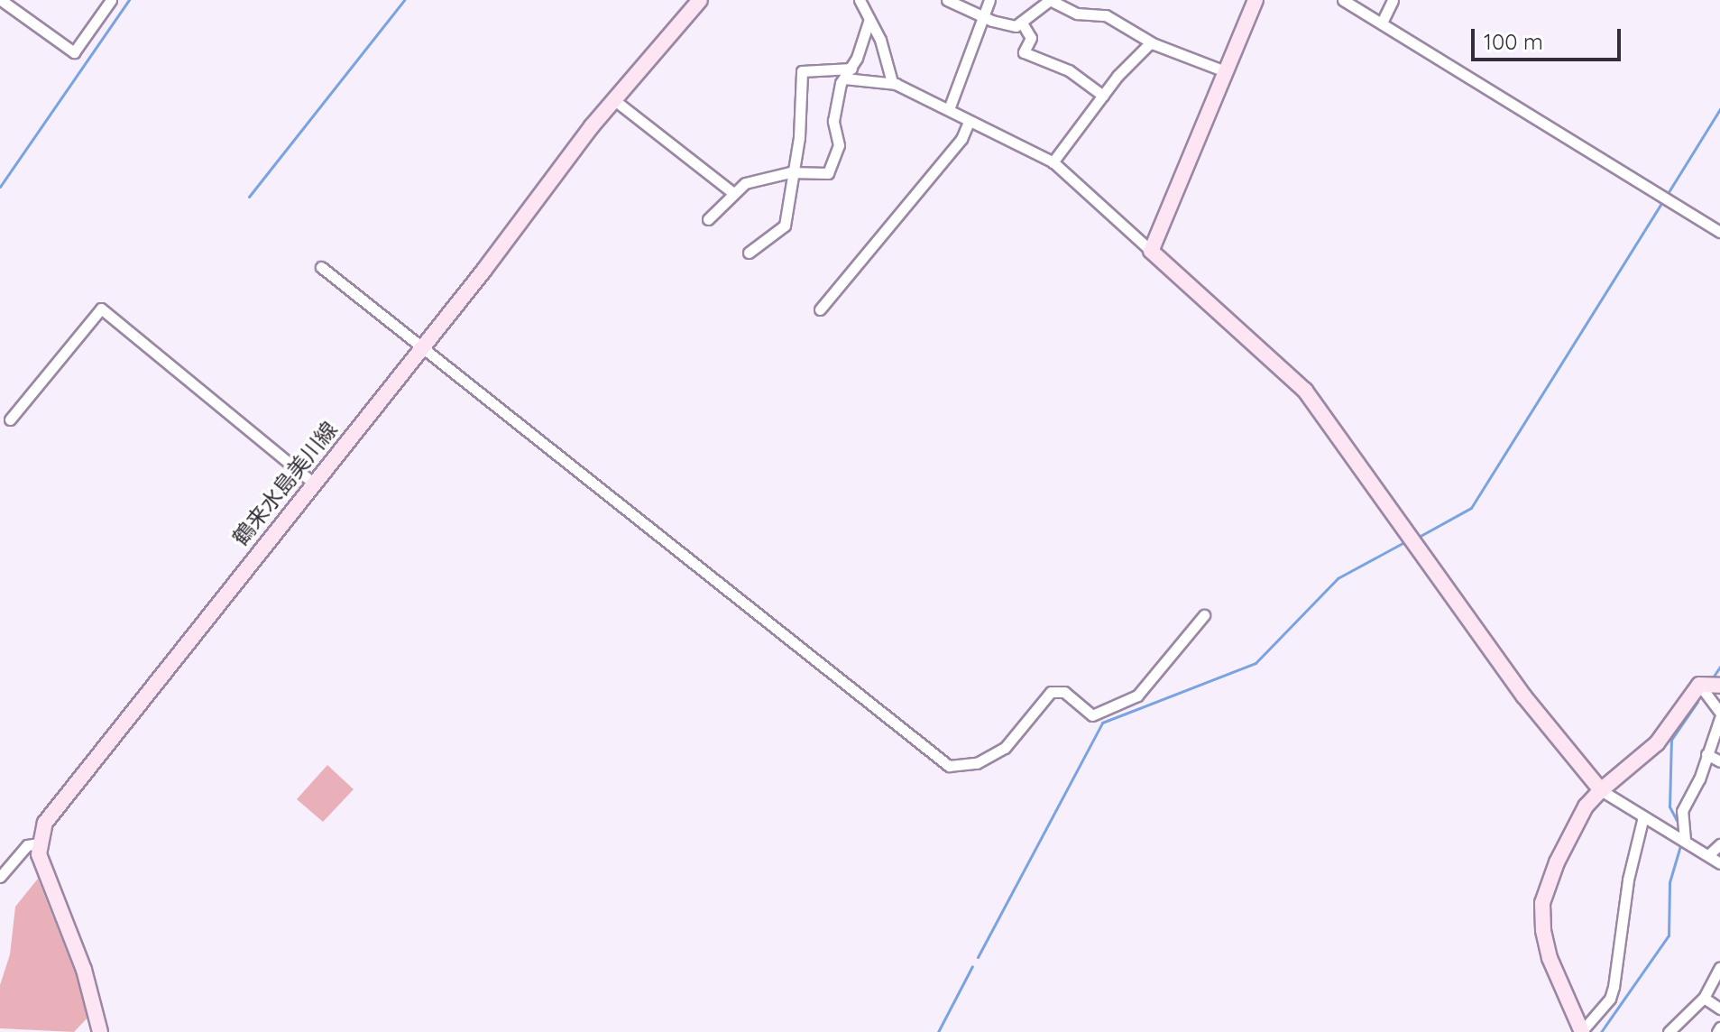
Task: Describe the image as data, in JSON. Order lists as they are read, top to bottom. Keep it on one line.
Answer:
{"streets":{"street":["鶴来水島美川線"]},"scale_bar":"100 m"}
